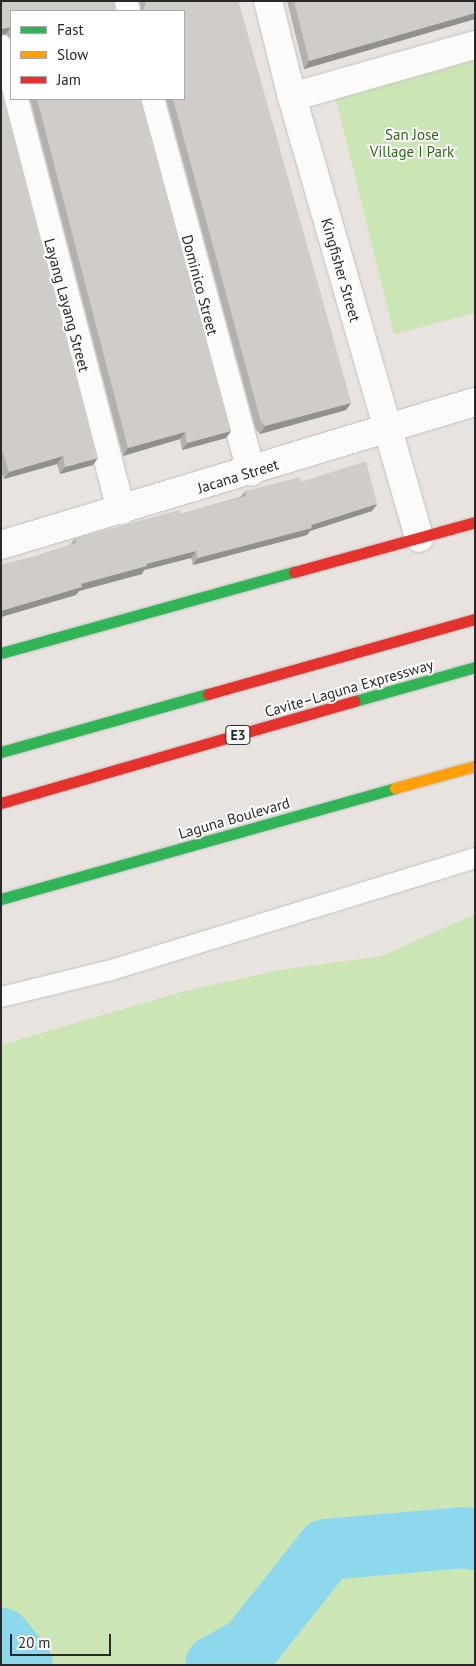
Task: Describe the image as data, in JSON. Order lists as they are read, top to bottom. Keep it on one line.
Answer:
{"streets":{"main road":["Cavite–Laguna Expressway","E3","Laguna Boulevard"],"street":["Kingfisher Street","Dominico Street","Layang Layang Street","Jacana Street"]},"crossings":[["Kingfisher Street","Jacana Street"],["Dominico Street","Jacana Street"],["Layang Layang Street","Jacana Street"]],"parks":["San Jose Village I Park"],"legend":["Fast","Slow","Jam"],"scale_bar":"20 m"}
